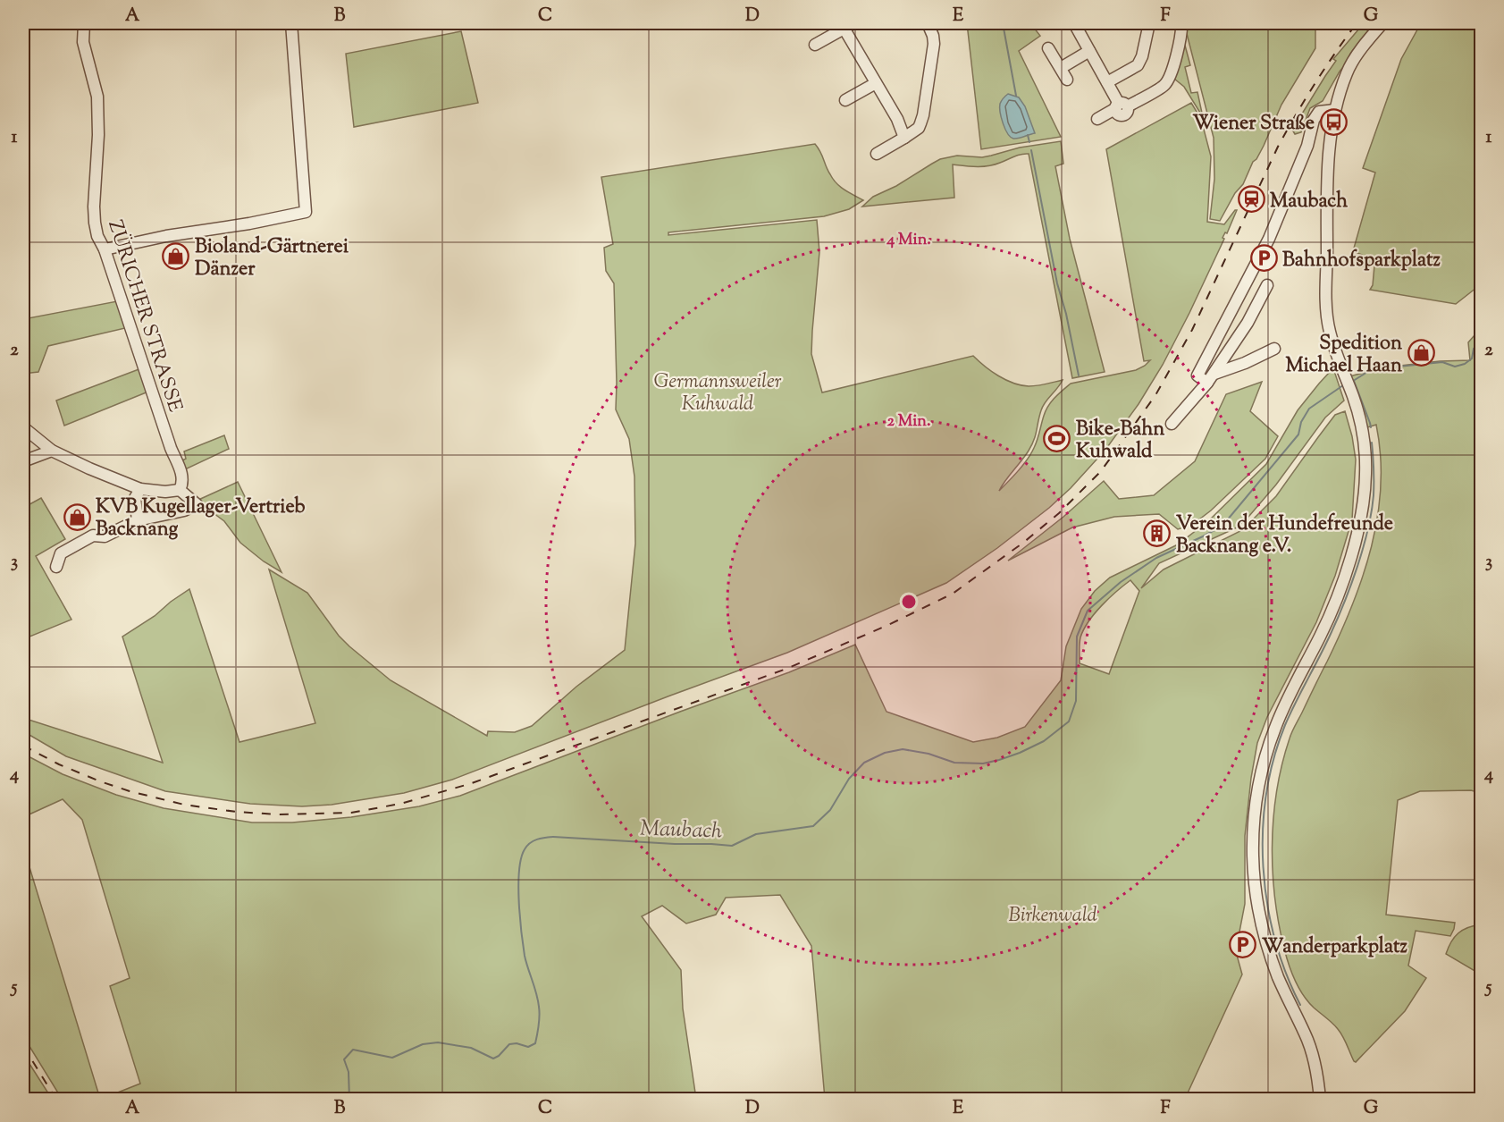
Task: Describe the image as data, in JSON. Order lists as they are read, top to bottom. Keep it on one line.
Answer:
{"streets":{"street":["ZÜRICHER STRASSE"]},"water":["Maubach"],"parks":["Germannsweiler Kuhwald","Birkenwald"],"places":{"bus stop":["Wiener Straße"],"station":["Maubach"],"shop":["Bioland-Gärtnerei Dänzer","Spedition Michael Haan","KVB Kugellager-Vertrieb Backnang"],"parking":["Bahnhofsparkplatz","Wanderparkplatz"],"sports":["Bike-Bahn Kuhwald"],"building":["Verein der Hundefreunde Backnang e.V."]},"grid":{"columns":["A","B","C","D","E","F","G"],"rows":["1","2","3","4","5"]},"rings":["4 Min.","2 Min."]}
